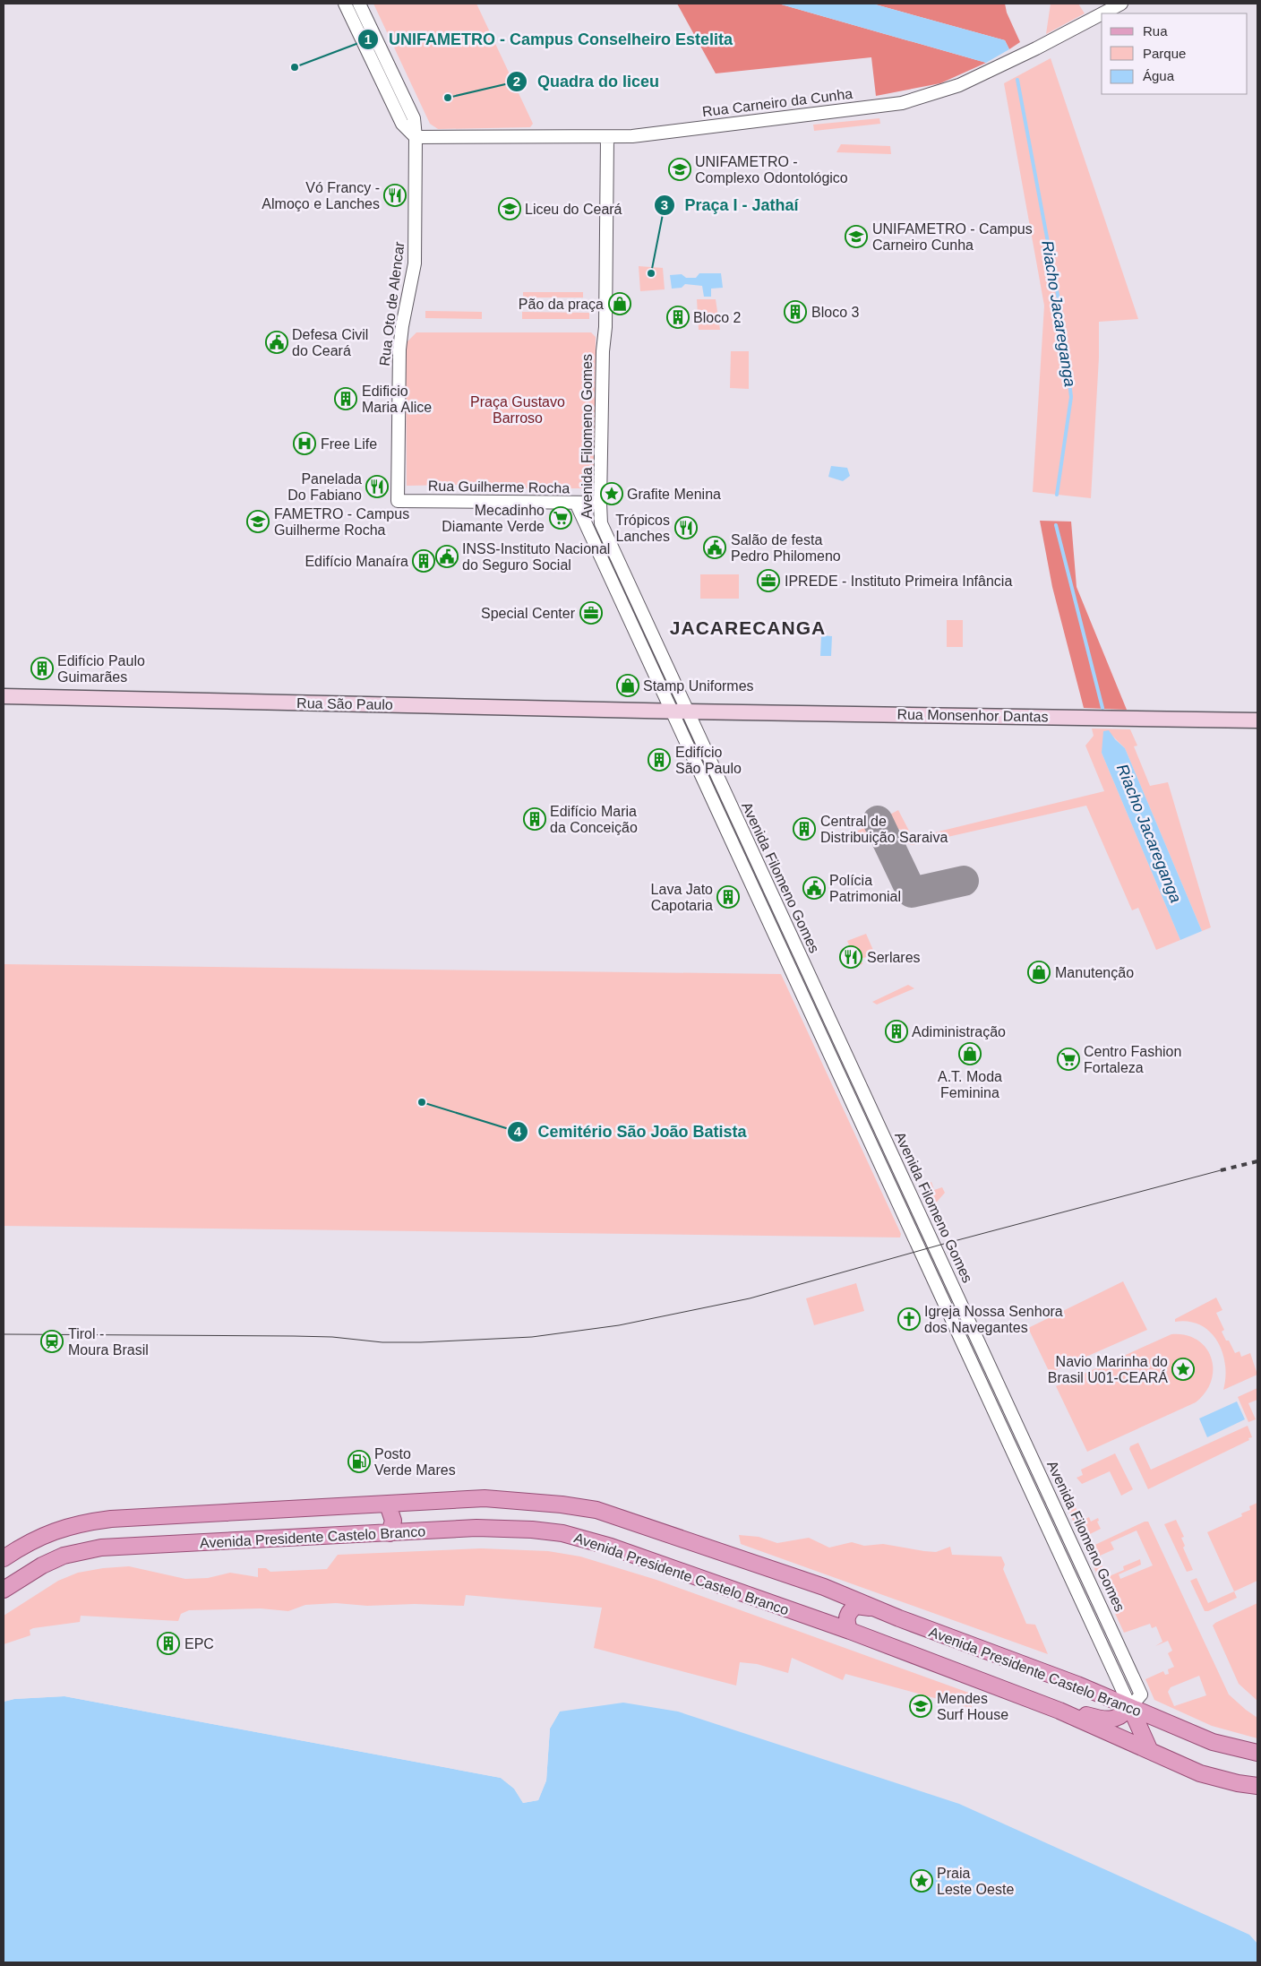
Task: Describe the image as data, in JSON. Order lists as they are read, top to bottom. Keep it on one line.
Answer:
{"streets":{"main road":["Rua São Paulo","Rua Monsenhor Dantas","Avenida Presidente Castelo Branco"],"street":["Rua Carneiro da Cunha","Rua Oto de Alencar","Avenida Filomeno Gomes","Rua Guilherme Rocha"]},"crossings":[["Rua Carneiro da Cunha","Rua Oto de Alencar"],["Rua Carneiro da Cunha","Avenida Filomeno Gomes"],["Rua Oto de Alencar","Rua Guilherme Rocha"],["Avenida Filomeno Gomes","Rua Guilherme Rocha"],["Avenida Filomeno Gomes","Rua São Paulo"],["Avenida Filomeno Gomes","Rua Monsenhor Dantas"],["Avenida Filomeno Gomes","Avenida Presidente Castelo Branco"],["Rua São Paulo","Rua Monsenhor Dantas"]],"districts":["JACARECANGA"],"water":["Riacho Jacareganga"],"parks":["Praça Gustavo Barroso"],"places":{"other":["UNIFAMETRO - Campus Conselheiro Estelita","Quadra do liceu","Praça I - Jathaí","Cemitério São João Batista"],"school or university":["UNIFAMETRO - Complexo Odontológico","Liceu do Ceará","UNIFAMETRO - Campus Carneiro Cunha","FAMETRO - Campus Guilherme Rocha","Mendes Surf House"],"restaurant":["Vó Francy - Almoço e Lanches","Panelada Do Fabiano","Trópicos Lanches","Serlares"],"shop":["Pão da praça","Stamp Uniformes","Manutenção","A.T. Moda Feminina"],"building":["Bloco 3","Bloco 2","Edificio Maria Alice","Edifício Manaíra","Edifício Paulo Guimarães","Edifício São Paulo","Edifício Maria da Conceição","Central de Distribuição Saraiva","Lava Jato Capotaria","Adiministração","EPC"],"public building":["Defesa Civil do Ceará","Salão de festa Pedro Philomeno","INSS-Instituto Nacional do Seguro Social","Polícia Patrimonial"],"hospital":["Free Life"],"place":["Grafite Menina","Navio Marinha do Brasil U01-CEARÁ","Praia Leste Oeste"],"supermarket":["Mecadinho Diamante Verde","Centro Fashion Fortaleza"],"office":["IPREDE - Instituto Primeira Infância","Special Center"],"church":["Igreja Nossa Senhora dos Navegantes"],"station":["Tirol - Moura Brasil"],"fuel station":["Posto Verde Mares"]},"legend":["Rua","Parque","Água"]}
